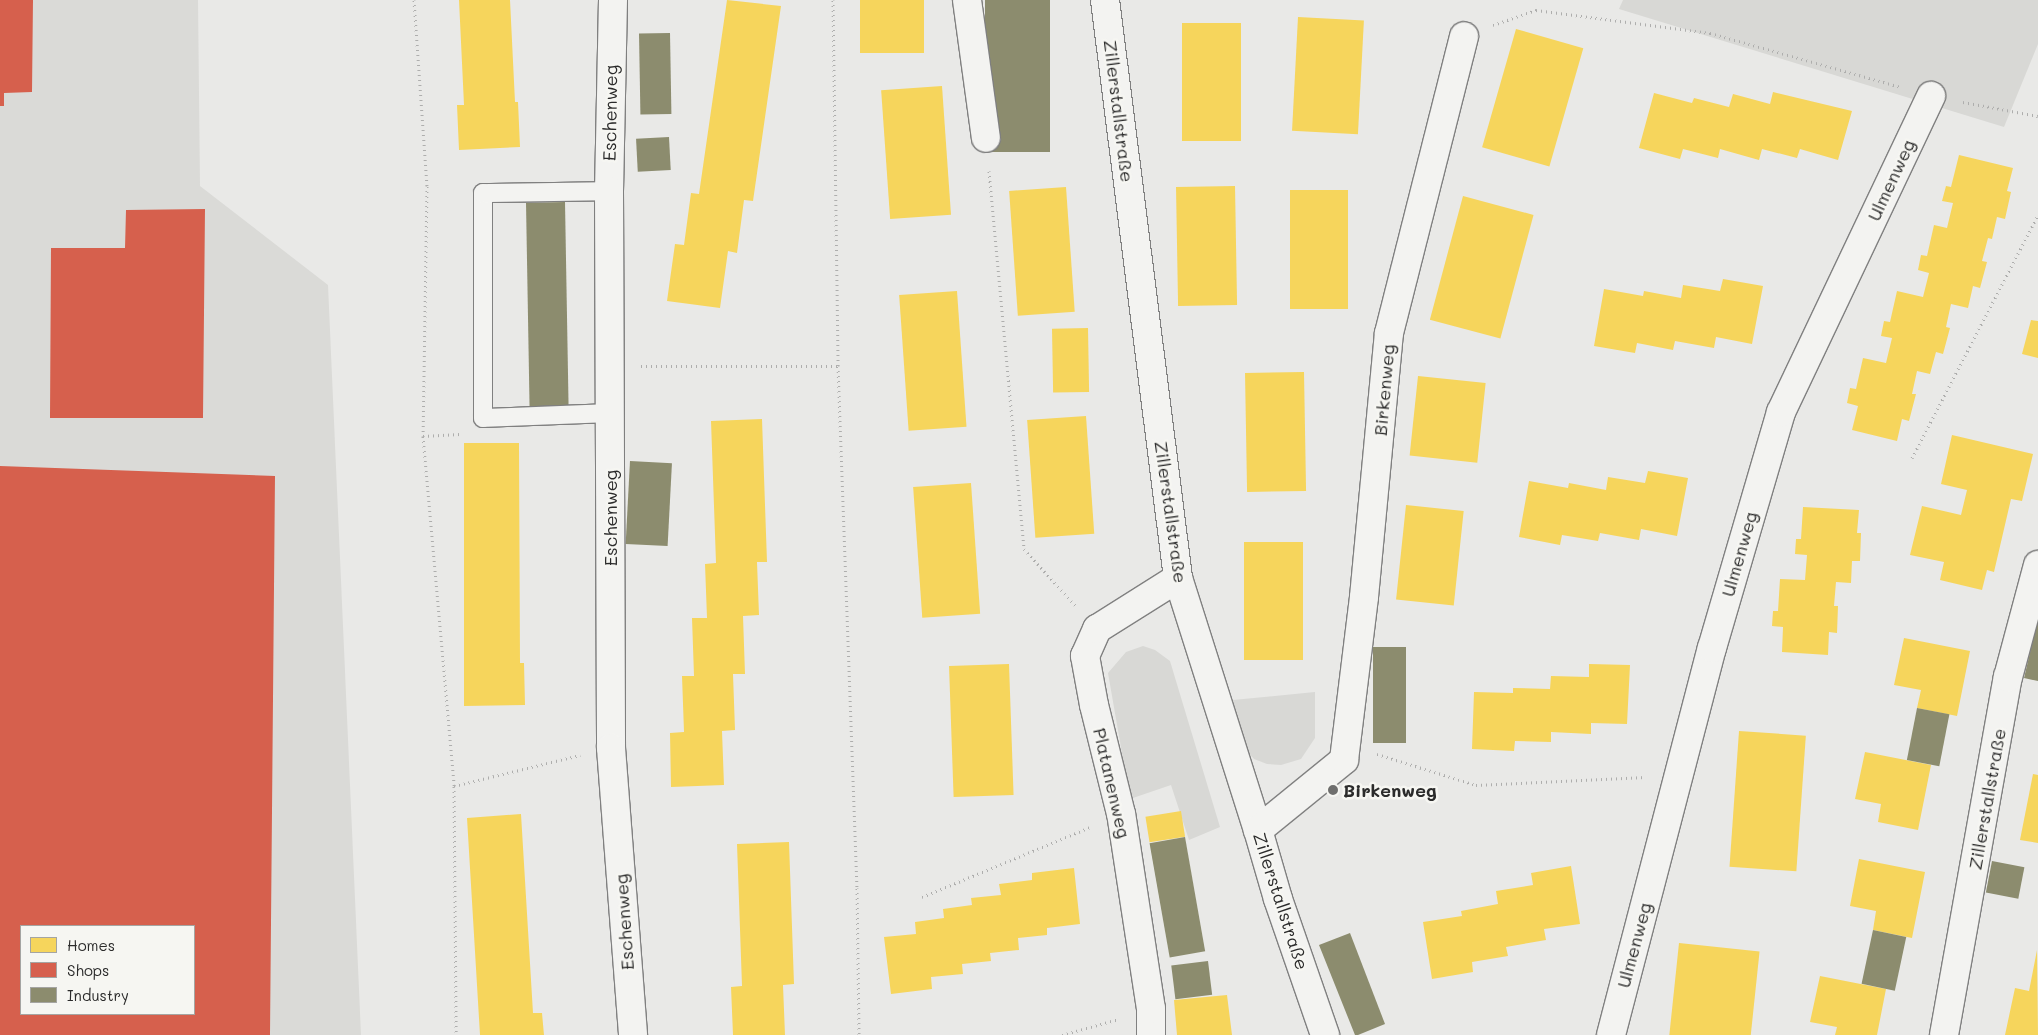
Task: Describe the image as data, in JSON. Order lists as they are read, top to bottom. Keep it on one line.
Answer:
{"streets":{"street":["Zillerstallstraße","Eschenweg","Ulmenweg","Birkenweg","Platanenweg"]},"crossings":[["Zillerstallstraße","Birkenweg"]],"places":["Birkenweg"],"legend":["Homes","Shops","Industry"]}
